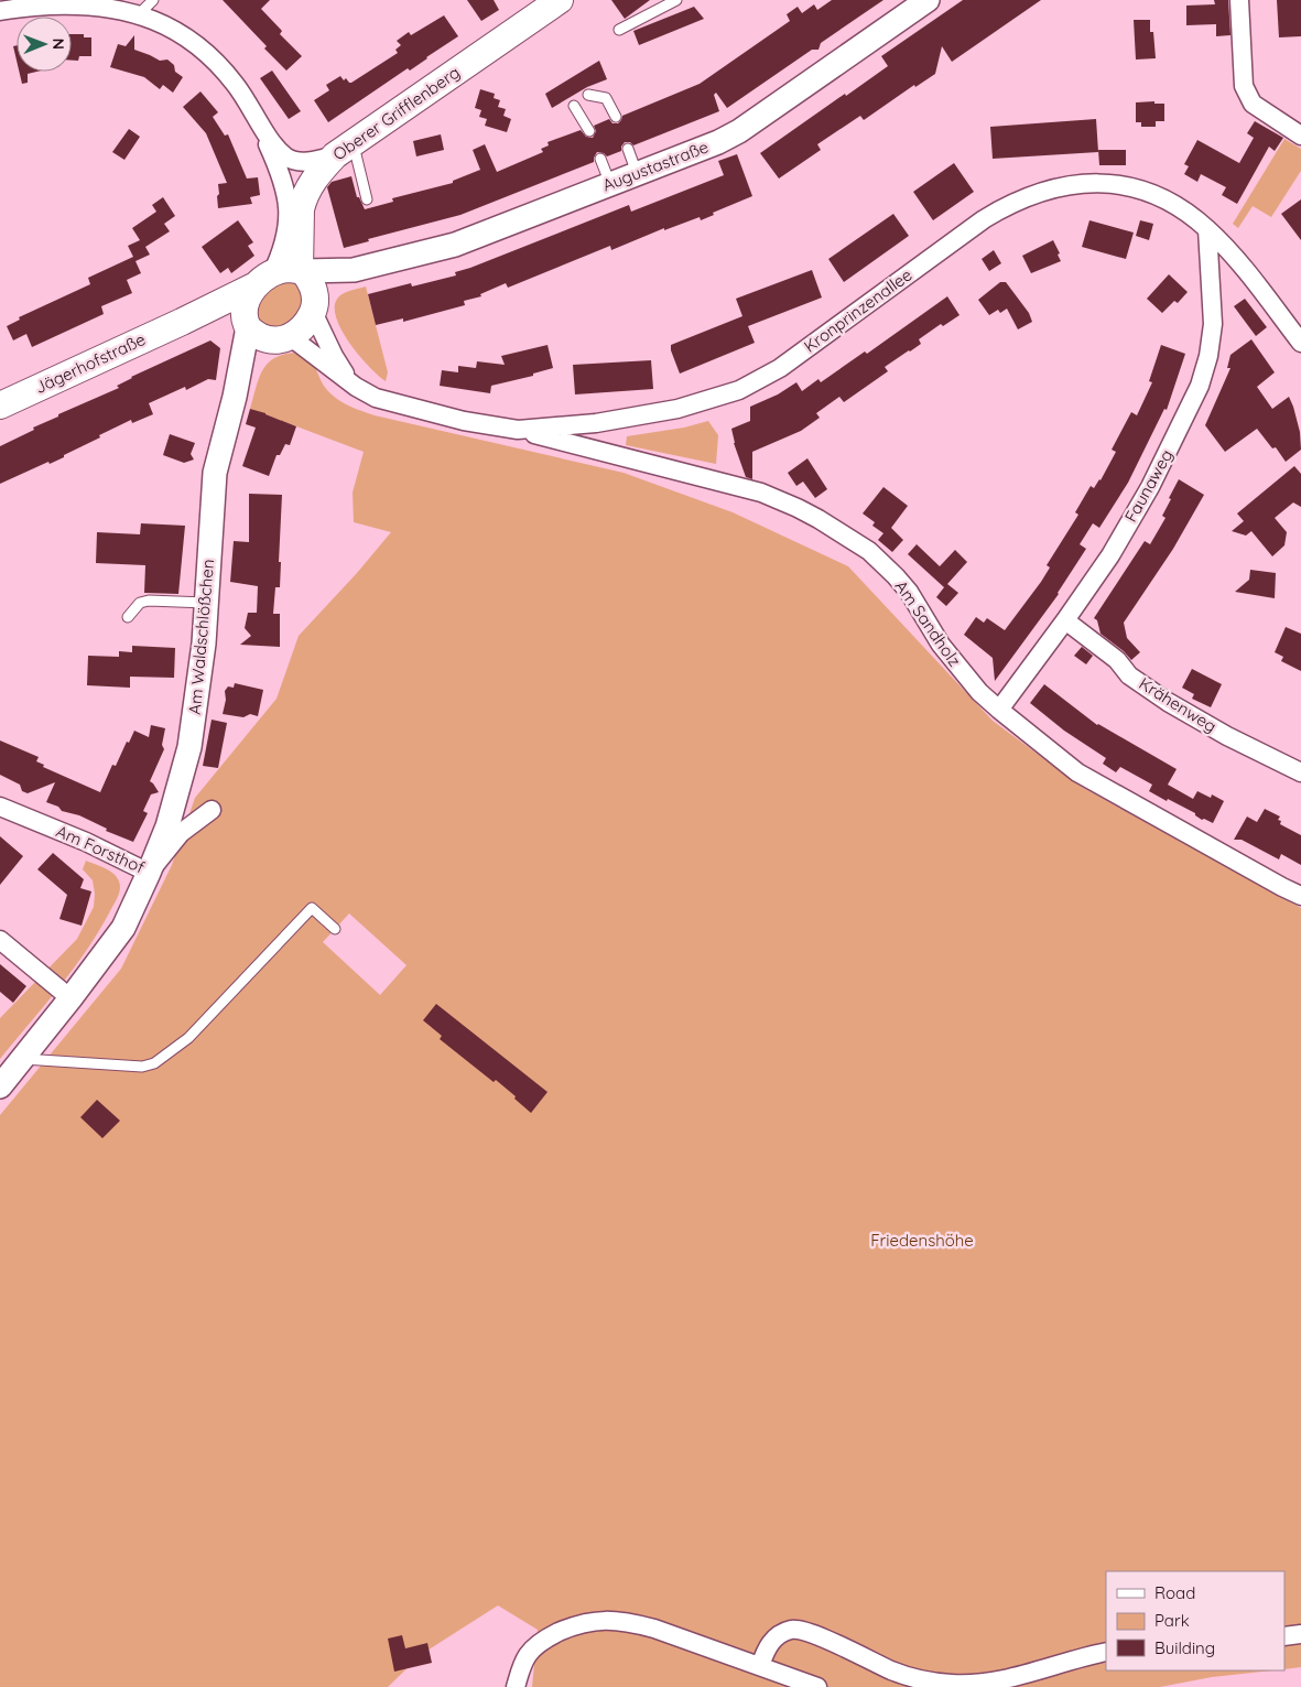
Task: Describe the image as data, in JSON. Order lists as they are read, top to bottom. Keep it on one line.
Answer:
{"streets":{"main road":["Oberer Grifflenberg","Jägerhofstraße"],"street":["Augustastraße","Kronprinzenallee","Faunaweg","Am Sandholz","Am Waldschlößchen","Krähenweg","Am Forsthof"]},"crossings":[["Oberer Grifflenberg","Augustastraße"],["Oberer Grifflenberg","Kronprinzenallee"],["Oberer Grifflenberg","Jägerhofstraße"],["Oberer Grifflenberg","Am Waldschlößchen"],["Augustastraße","Kronprinzenallee"],["Augustastraße","Jägerhofstraße"],["Augustastraße","Am Waldschlößchen"],["Kronprinzenallee","Jägerhofstraße"],["Kronprinzenallee","Faunaweg"],["Kronprinzenallee","Am Sandholz"],["Kronprinzenallee","Am Waldschlößchen"],["Jägerhofstraße","Am Waldschlößchen"],["Faunaweg","Am Sandholz"],["Faunaweg","Krähenweg"],["Am Waldschlößchen","Am Forsthof"]],"parks":["Friedenshöhe"],"legend":["Road","Park","Building"],"north":"right"}
